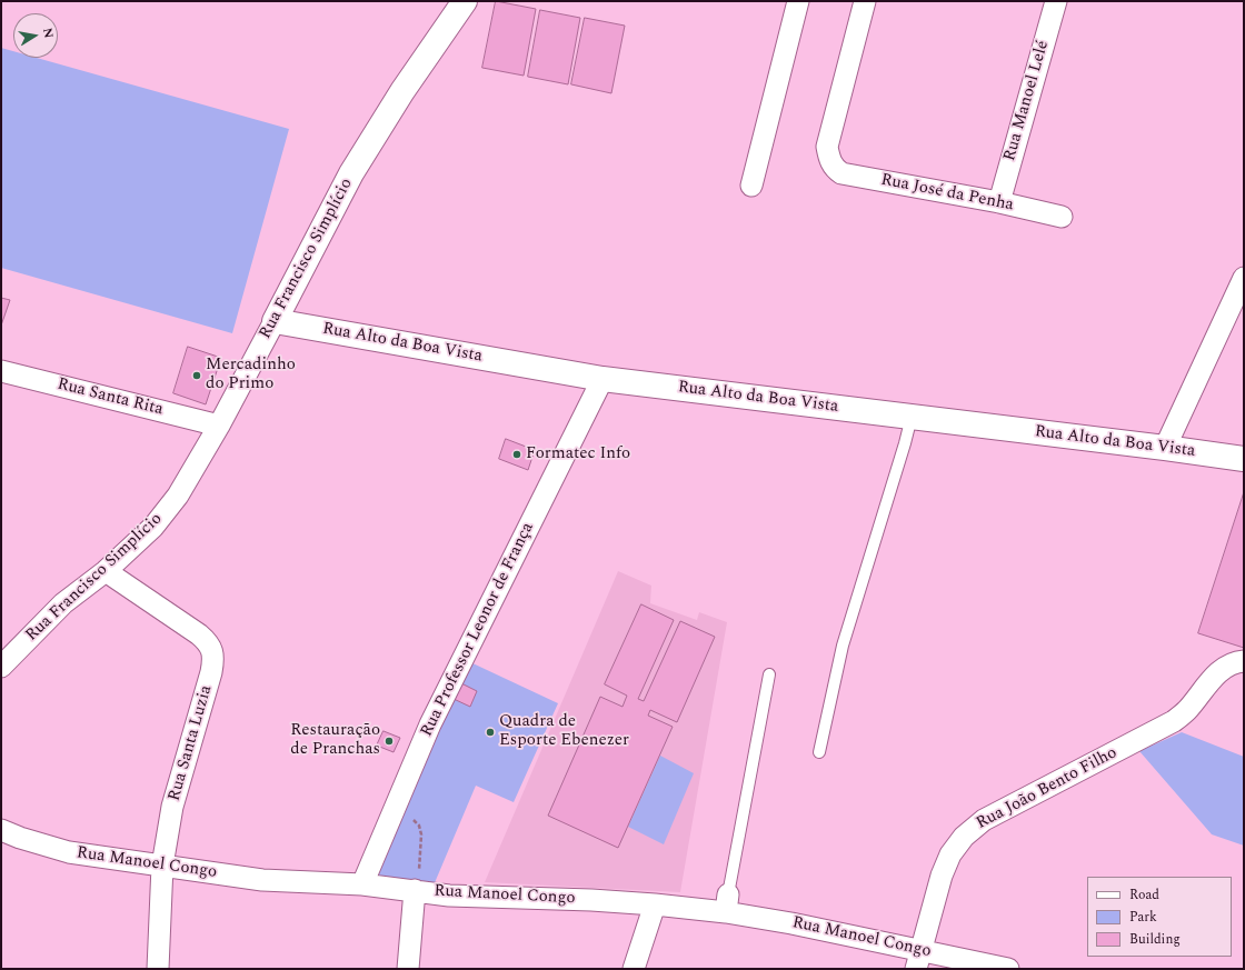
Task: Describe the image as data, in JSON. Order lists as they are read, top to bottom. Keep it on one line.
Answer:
{"streets":{"street":["Rua Manoel Lelé","Rua José da Penha","Rua Francisco Simplício","Rua Alto da Boa Vista","Rua Santa Rita","Rua Professor Leonor de França","Rua Santa Luzia","Rua João Bento Filho","Rua Manoel Congo"]},"crossings":[["Rua Manoel Lelé","Rua José da Penha"],["Rua Francisco Simplício","Rua Alto da Boa Vista"],["Rua Francisco Simplício","Rua Santa Rita"],["Rua Francisco Simplício","Rua Santa Luzia"],["Rua Alto da Boa Vista","Rua Professor Leonor de França"],["Rua Professor Leonor de França","Rua Manoel Congo"],["Rua Santa Luzia","Rua Manoel Congo"],["Rua João Bento Filho","Rua Manoel Congo"]],"places":["Mercadinho do Primo","Formatec Info","Quadra de Esporte Ebenezer","Restauração de Pranchas"],"legend":["Road","Park","Building"],"north":"right"}
